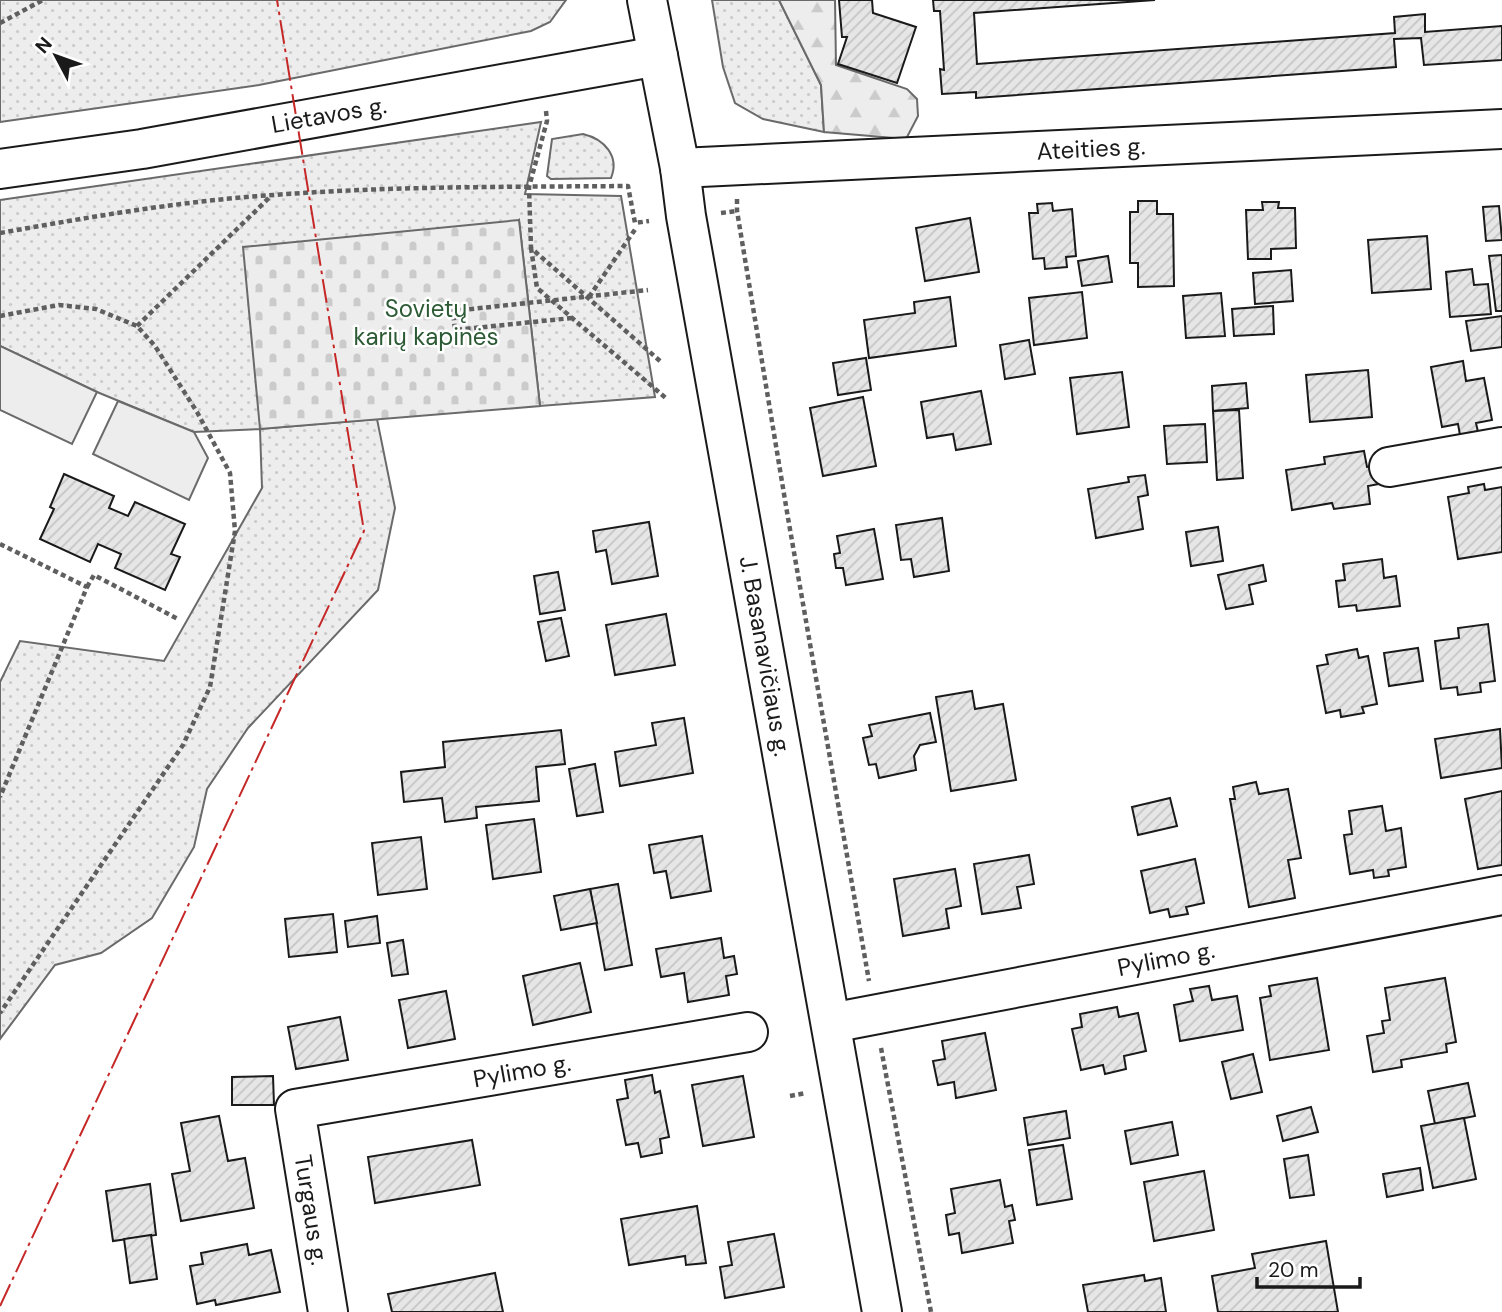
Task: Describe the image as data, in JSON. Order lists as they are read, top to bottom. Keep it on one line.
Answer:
{"streets":{"street":["Lietavos g.","Ateities g.","J. Basanavičiaus g.","Pylimo g.","Turgaus g."]},"crossings":[["Lietavos g.","J. Basanavičiaus g."],["Ateities g.","J. Basanavičiaus g."],["J. Basanavičiaus g.","Pylimo g."],["Pylimo g.","Turgaus g."]],"parks":["Sovietų karių kapinės"],"scale_bar":"20 m","north":"top left"}
